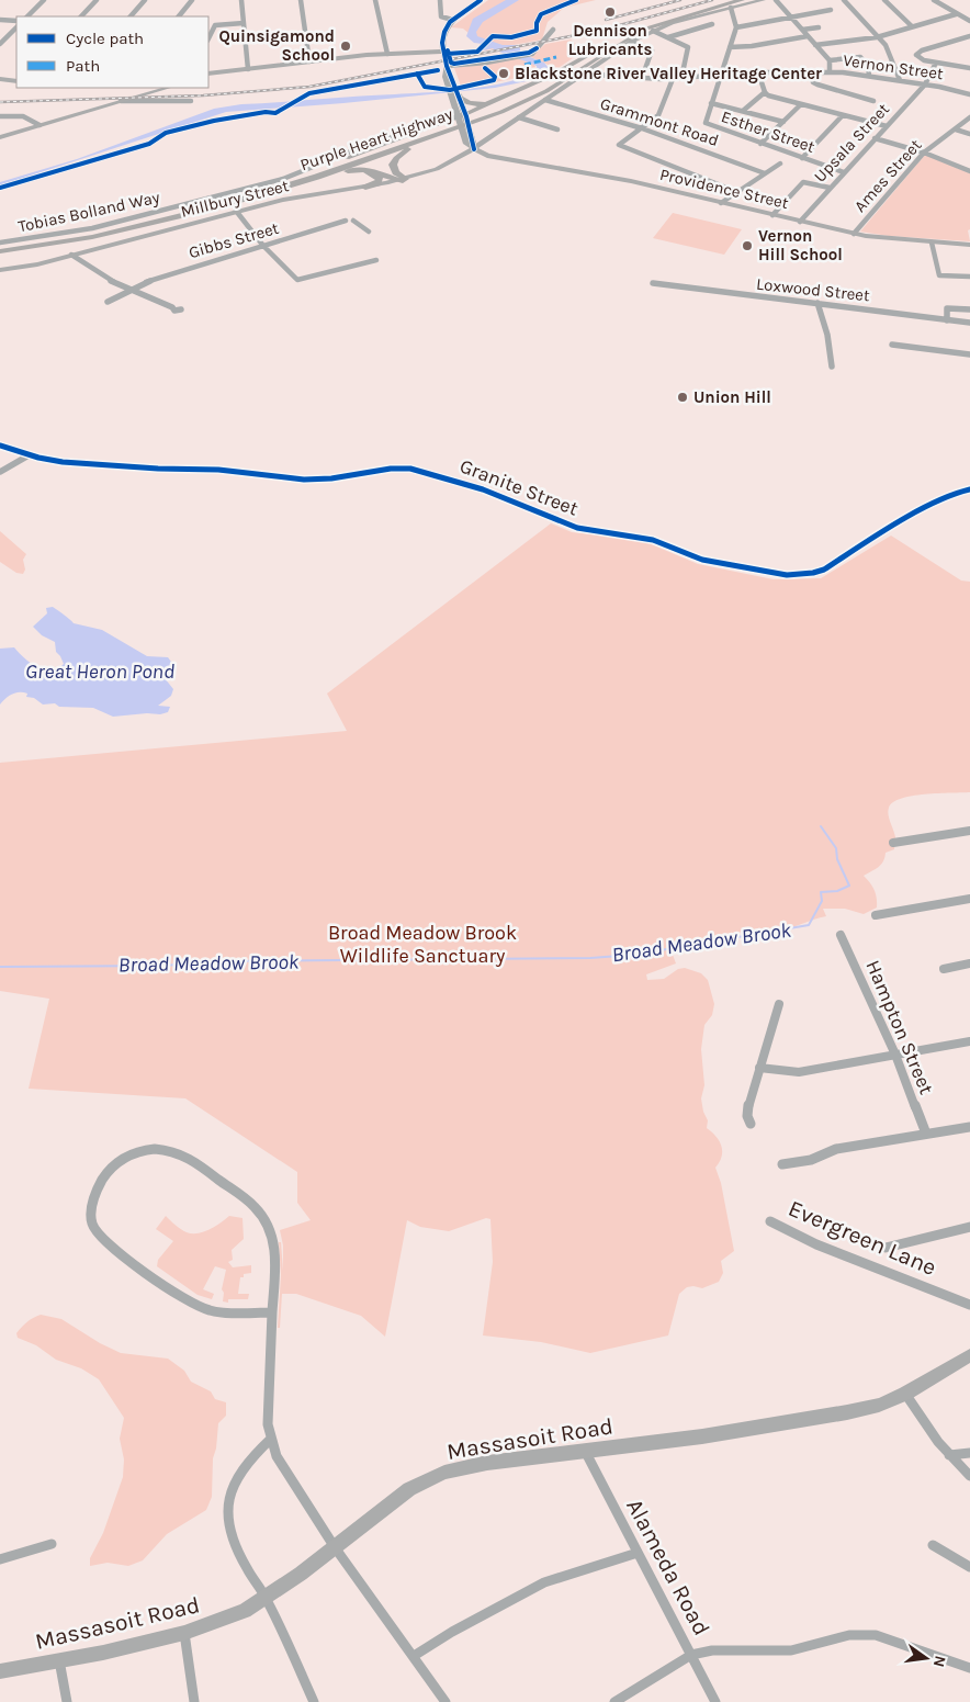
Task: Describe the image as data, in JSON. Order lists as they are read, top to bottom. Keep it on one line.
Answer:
{"streets":{"highway":["Purple Heart Highway"],"main road":["Providence Street","Millbury Street","Massasoit Road"],"street":["Vernon Street","Grammont Road","Esther Street","Upsala Street","Ames Street","Tobias Bolland Way","Gibbs Street","Loxwood Street","Granite Street","Hampton Street","Evergreen Lane","Alameda Road"]},"crossings":[["Vernon Street","Esther Street"],["Vernon Street","Purple Heart Highway"],["Vernon Street","Upsala Street"],["Vernon Street","Millbury Street"],["Grammont Road","Millbury Street"],["Esther Street","Upsala Street"],["Purple Heart Highway","Millbury Street"],["Upsala Street","Providence Street"],["Ames Street","Providence Street"],["Providence Street","Millbury Street"],["Massasoit Road","Alameda Road"]],"water":["Great Heron Pond","Broad Meadow Brook"],"parks":["Broad Meadow Brook Wildlife Sanctuary"],"places":["Dennison Lubricants","Quinsigamond School","Blackstone River Valley Heritage Center","Vernon Hill School","Union Hill"],"legend":["Cycle path","Path"],"north":"right"}
